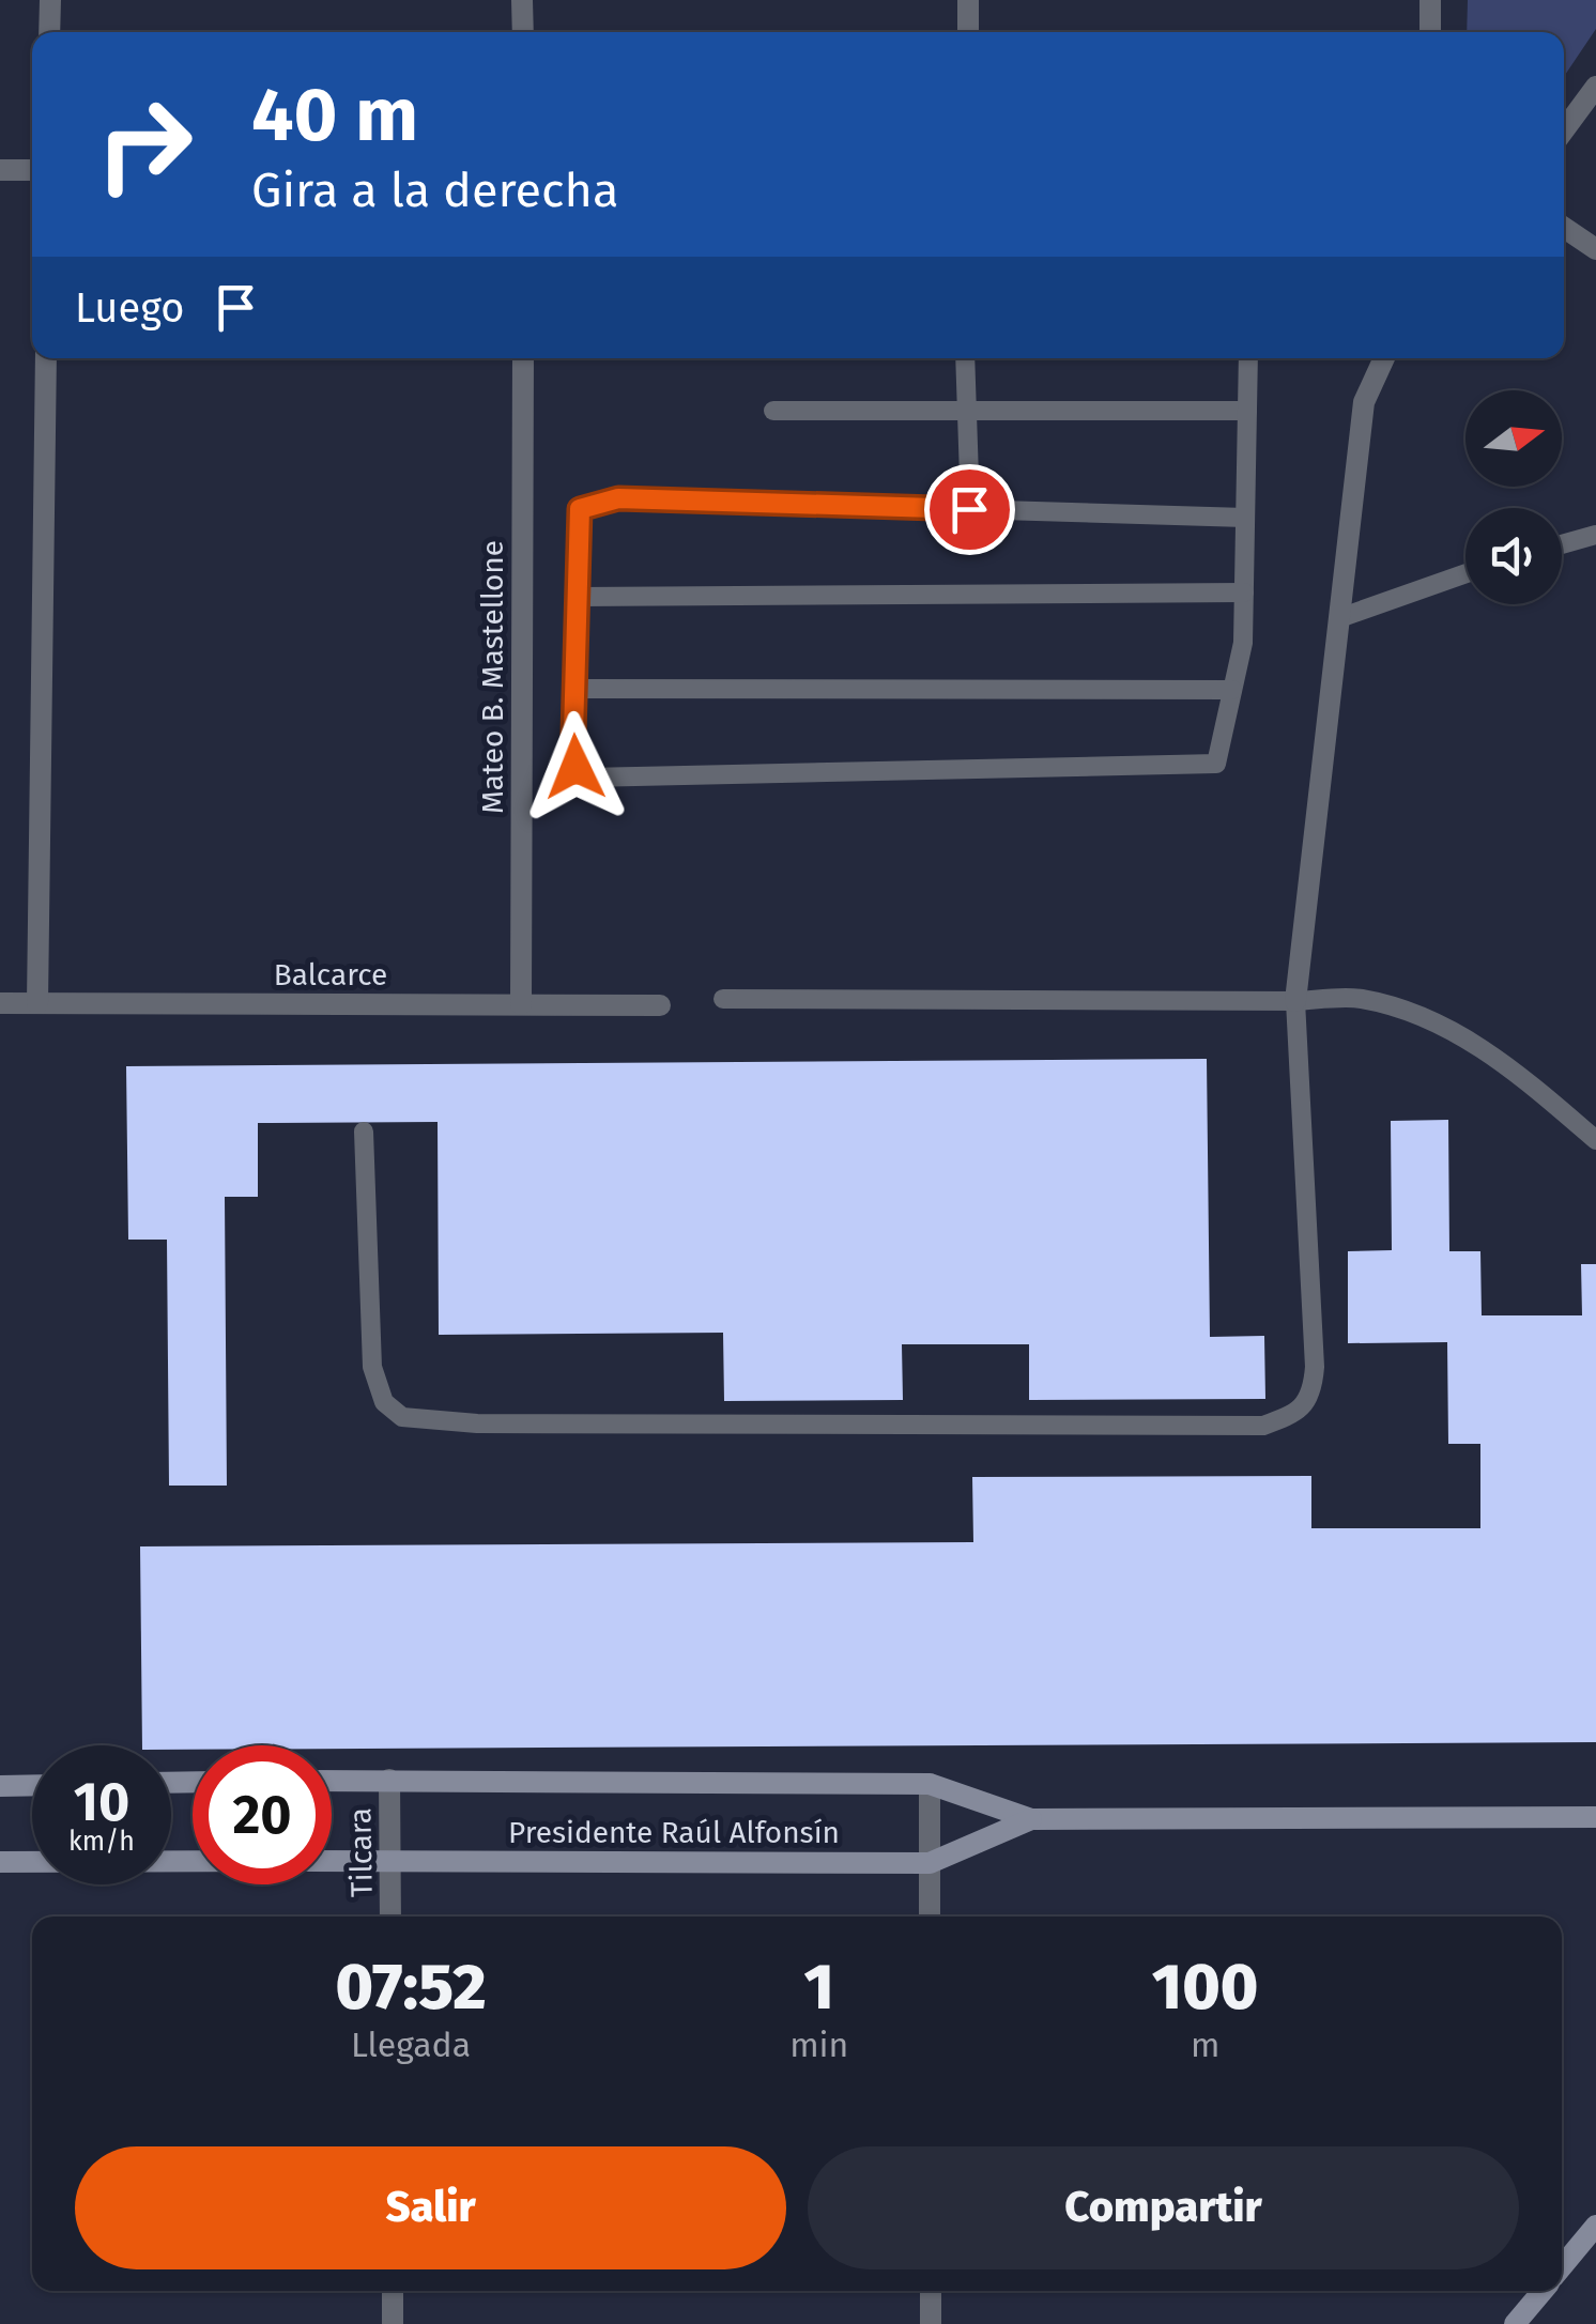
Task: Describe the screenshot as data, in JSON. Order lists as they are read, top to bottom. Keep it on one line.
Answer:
{"streets":{"main road":["Presidente Raúl Alfonsín"],"street":["Mateo B. Mastellone","Balcarce","Tilcara"]},"crossings":[["Mateo B. Mastellone","Balcarce"],["Presidente Raúl Alfonsín","Tilcara"]],"north":"right","page":{"turn":["40 m","Gira a la derecha"],"then":"Luego","speed":"10 km/h","limit":"20","eta":["07:52","Llegada","1","min","100","m"],"buttons":["Salir","Compartir"]}}
